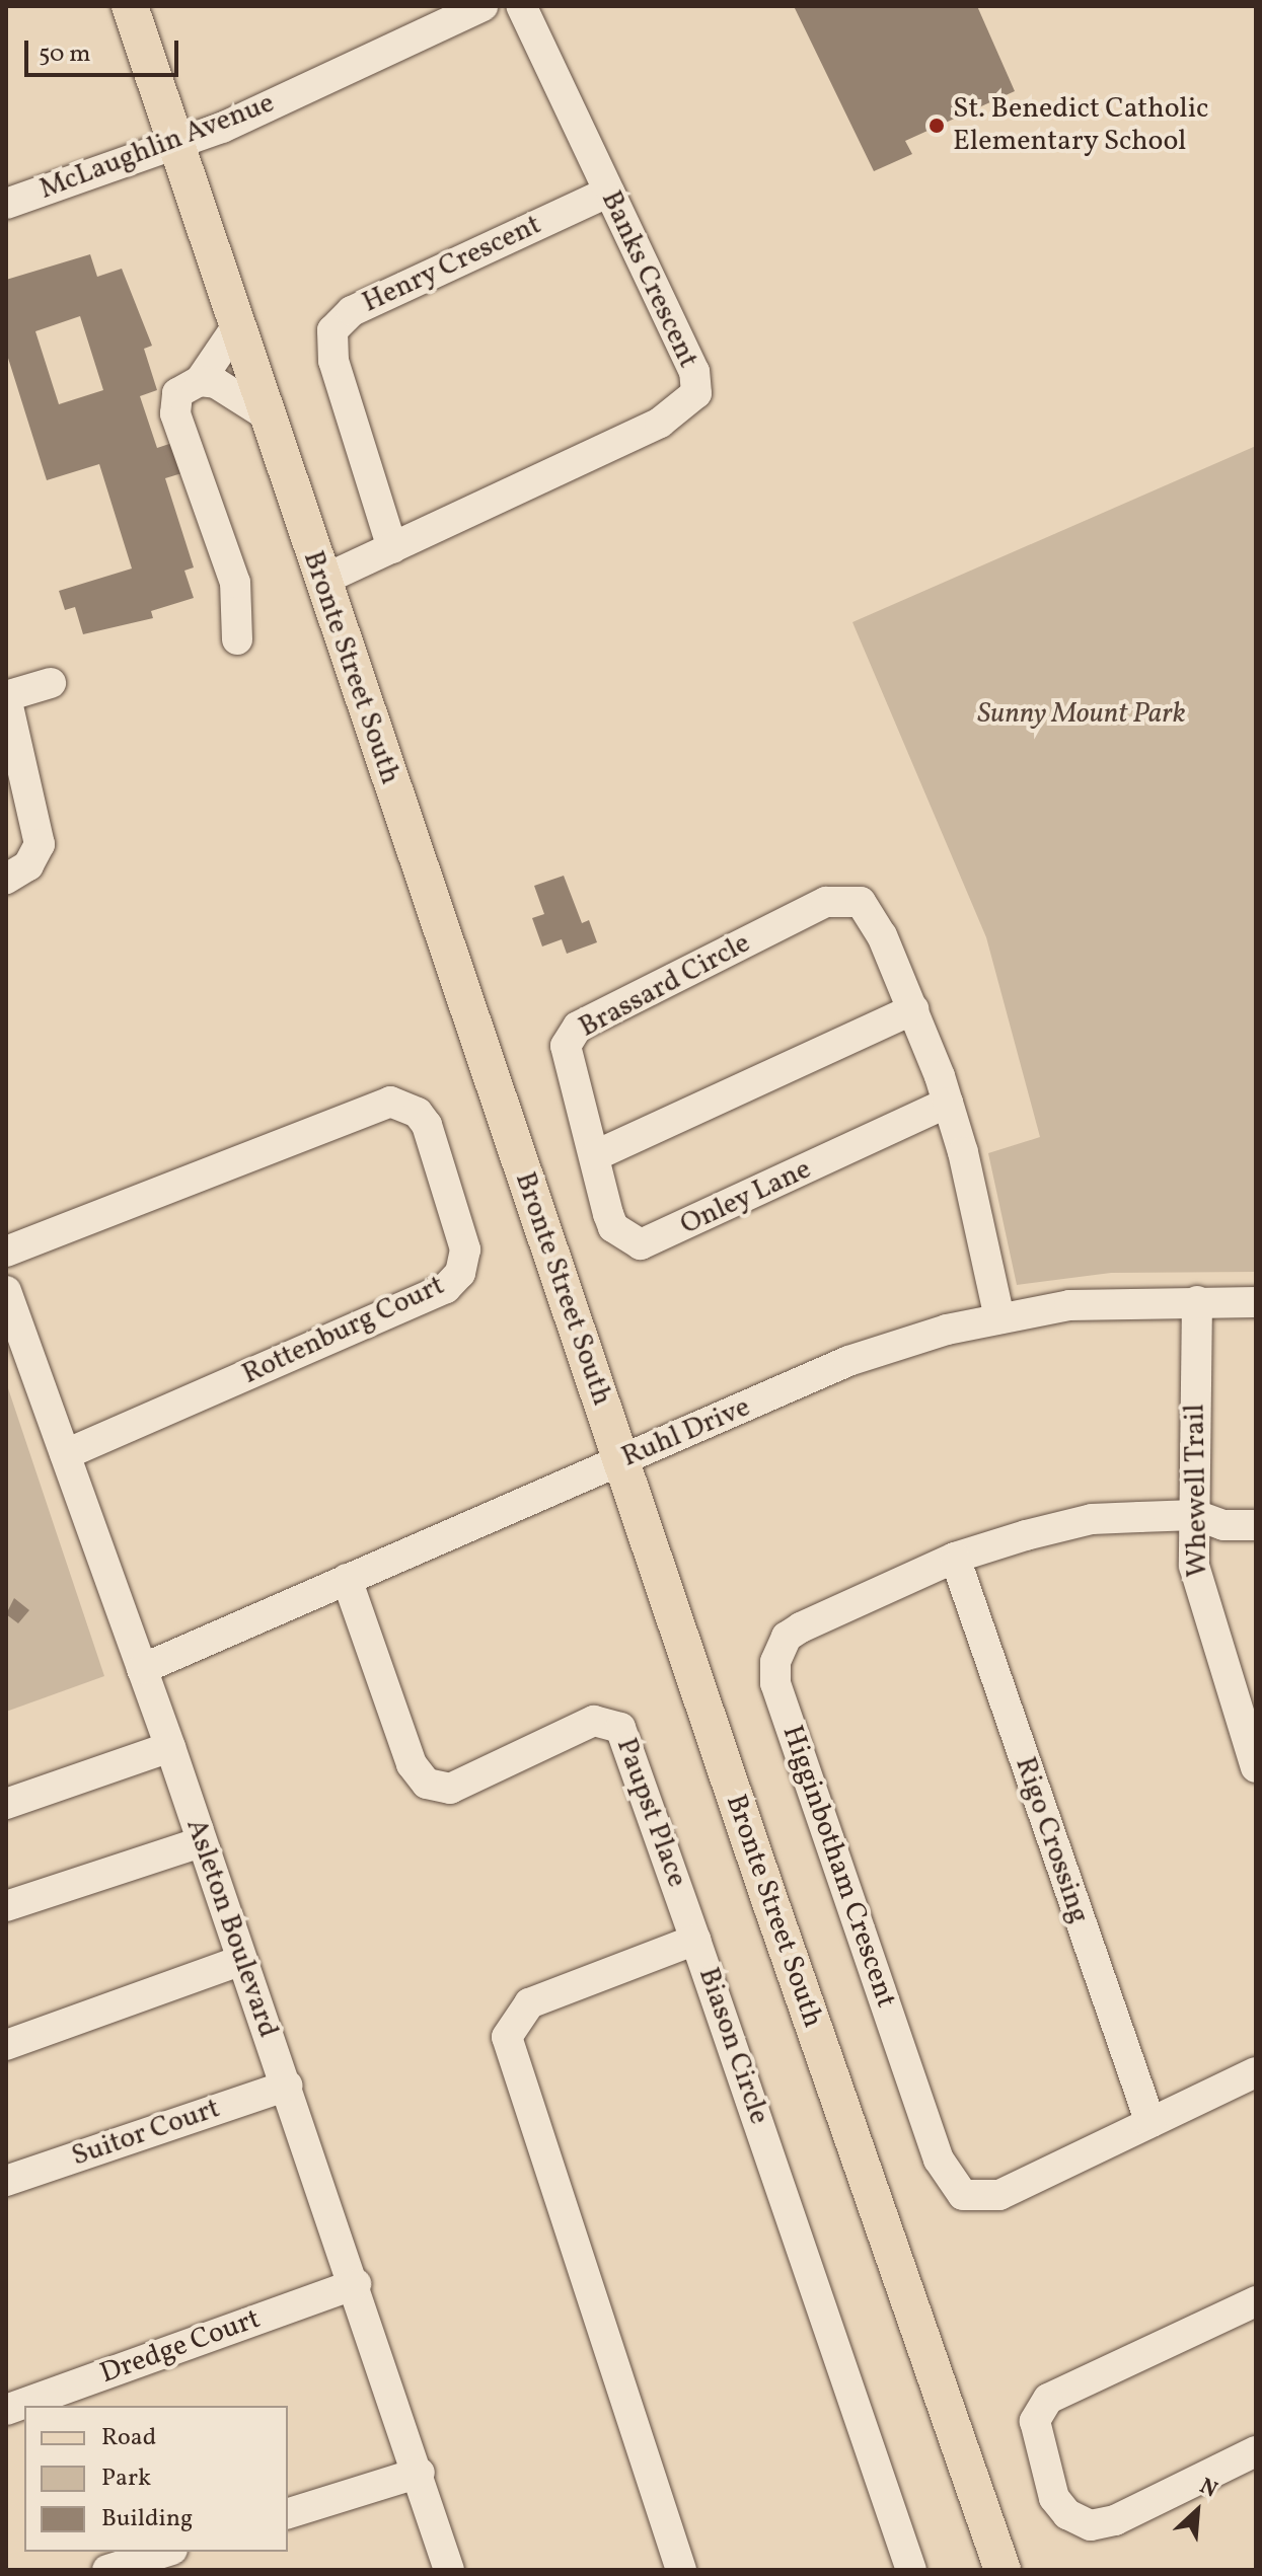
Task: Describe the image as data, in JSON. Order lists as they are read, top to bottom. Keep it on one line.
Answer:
{"streets":{"main road":["Bronte Street South"],"street":["McLaughlin Avenue","Henry Crescent","Banks Crescent","Brassard Circle","Onley Lane","Rottenburg Court","Ruhl Drive","Whewell Trail","Paupst Place","Rigo Crossing","Higginbotham Crescent","Asleton Boulevard","Biason Circle","Suitor Court","Dredge Court"]},"crossings":[["McLaughlin Avenue","Bronte Street South"],["Henry Crescent","Banks Crescent"],["Banks Crescent","Bronte Street South"],["Bronte Street South","Ruhl Drive"],["Brassard Circle","Onley Lane"],["Brassard Circle","Ruhl Drive"],["Rottenburg Court","Asleton Boulevard"],["Ruhl Drive","Whewell Trail"],["Ruhl Drive","Paupst Place"],["Ruhl Drive","Asleton Boulevard"],["Whewell Trail","Higginbotham Crescent"],["Paupst Place","Biason Circle"],["Rigo Crossing","Higginbotham Crescent"],["Asleton Boulevard","Suitor Court"],["Asleton Boulevard","Dredge Court"]],"parks":["Sunny Mount Park"],"places":["St. Benedict Catholic Elementary School"],"legend":["Road","Park","Building"],"scale_bar":"50 m","north":"top right"}
